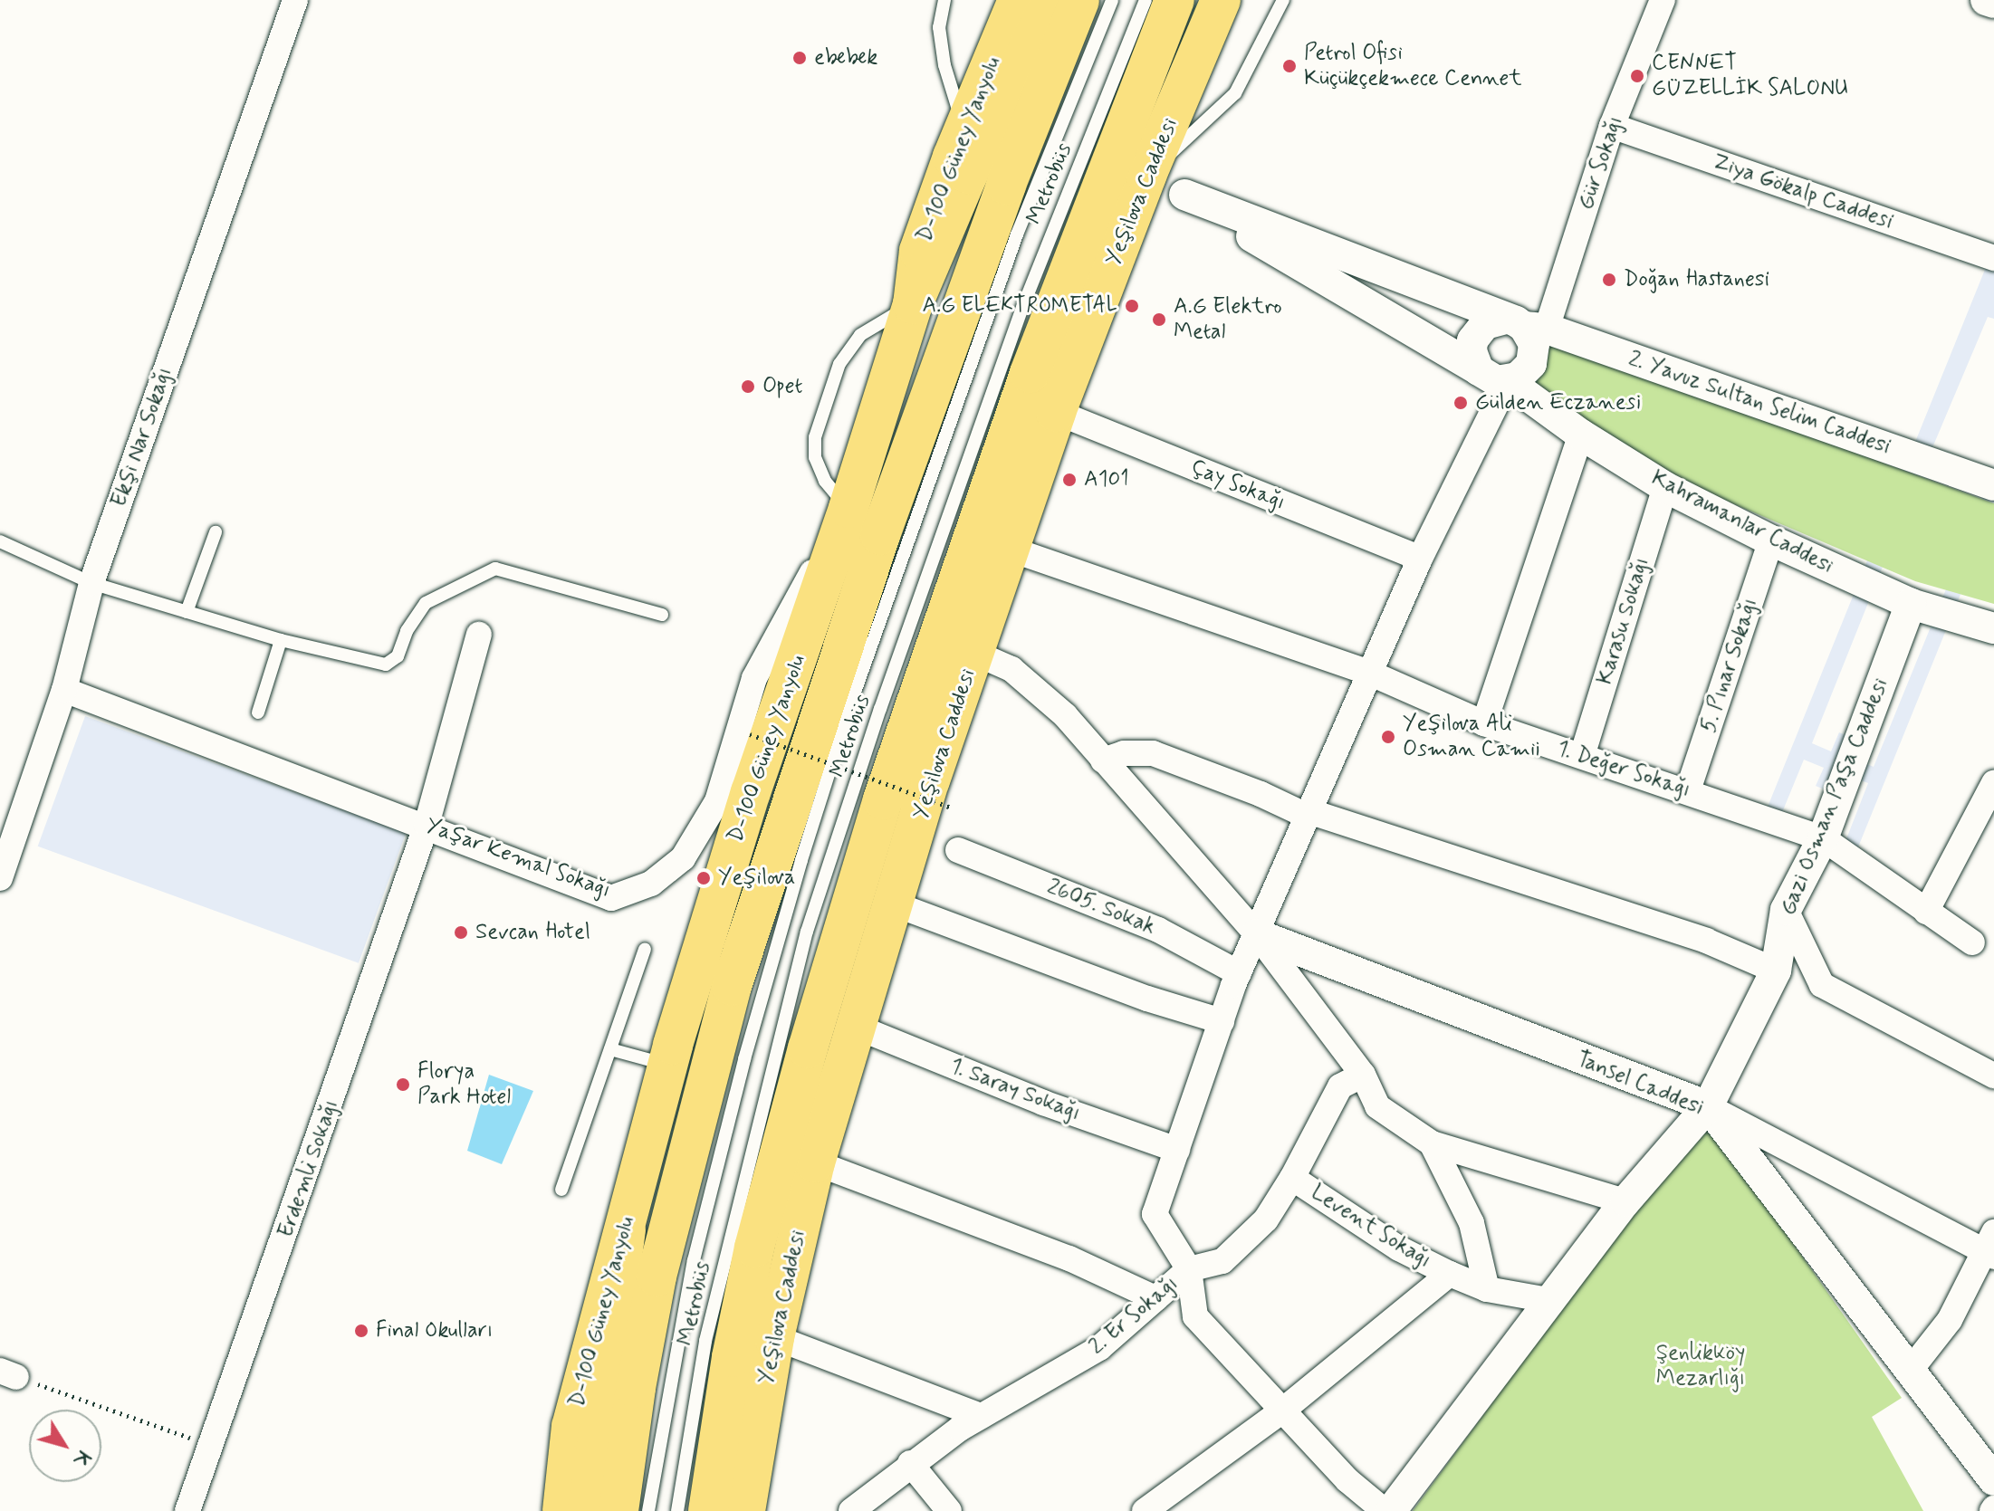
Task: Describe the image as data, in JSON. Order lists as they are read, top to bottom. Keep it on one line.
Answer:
{"streets":{"main road":["D-100 Güney Yanyolu","Yeşilova Caddesi"],"street":["Gür Sokağı","Ziya Gökalp Caddesi","2. Yavuz Sultan Selim Caddesi","Ekşi Nar Sokağı","Çay Sokağı","Kahramanlar Caddesi","Karasu Sokağı","5. Pınar Sokağı","1. Değer Sokağı","Gazi Osman Paşa Caddesi","Yaşar Kemal Sokağı","2605. Sokak","Tansel Caddesi","1. Saray Sokağı","Erdemli Sokağı","Levent Sokağı","2. Er Sokağı"],"lane":["Metrobüs"]},"crossings":[["D-100 Güney Yanyolu","Yaşar Kemal Sokağı"],["Gür Sokağı","Ziya Gökalp Caddesi"],["Gür Sokağı","2. Yavuz Sultan Selim Caddesi"],["Gür Sokağı","Kahramanlar Caddesi"],["Yeşilova Caddesi","Çay Sokağı"],["Yeşilova Caddesi","1. Değer Sokağı"],["Yeşilova Caddesi","1. Saray Sokağı"],["2. Yavuz Sultan Selim Caddesi","Kahramanlar Caddesi"],["Ekşi Nar Sokağı","Yaşar Kemal Sokağı"],["Kahramanlar Caddesi","Karasu Sokağı"],["Kahramanlar Caddesi","5. Pınar Sokağı"],["Kahramanlar Caddesi","Gazi Osman Paşa Caddesi"],["Karasu Sokağı","1. Değer Sokağı"],["5. Pınar Sokağı","1. Değer Sokağı"],["1. Değer Sokağı","Gazi Osman Paşa Caddesi"],["Gazi Osman Paşa Caddesi","Tansel Caddesi"],["Gazi Osman Paşa Caddesi","Levent Sokağı"],["Yaşar Kemal Sokağı","Erdemli Sokağı"],["Levent Sokağı","2. Er Sokağı"]],"parks":["Şenlikköy Mezarlığı"],"places":["ebebek","Petrol Ofisi Küçükçekmece Cennet","CENNET GÜZELLİK SALONU","Doğan Hastanesi","A.G ELEKTROMETAL","A.G Elektro Metal","Opet","Gülden Eczanesi","A101","Yeşilova Ali Osman Camii","Yeşilova","Sevcan Hotel","Florya Park Hotel","Final Okulları"],"north":"bottom right"}
